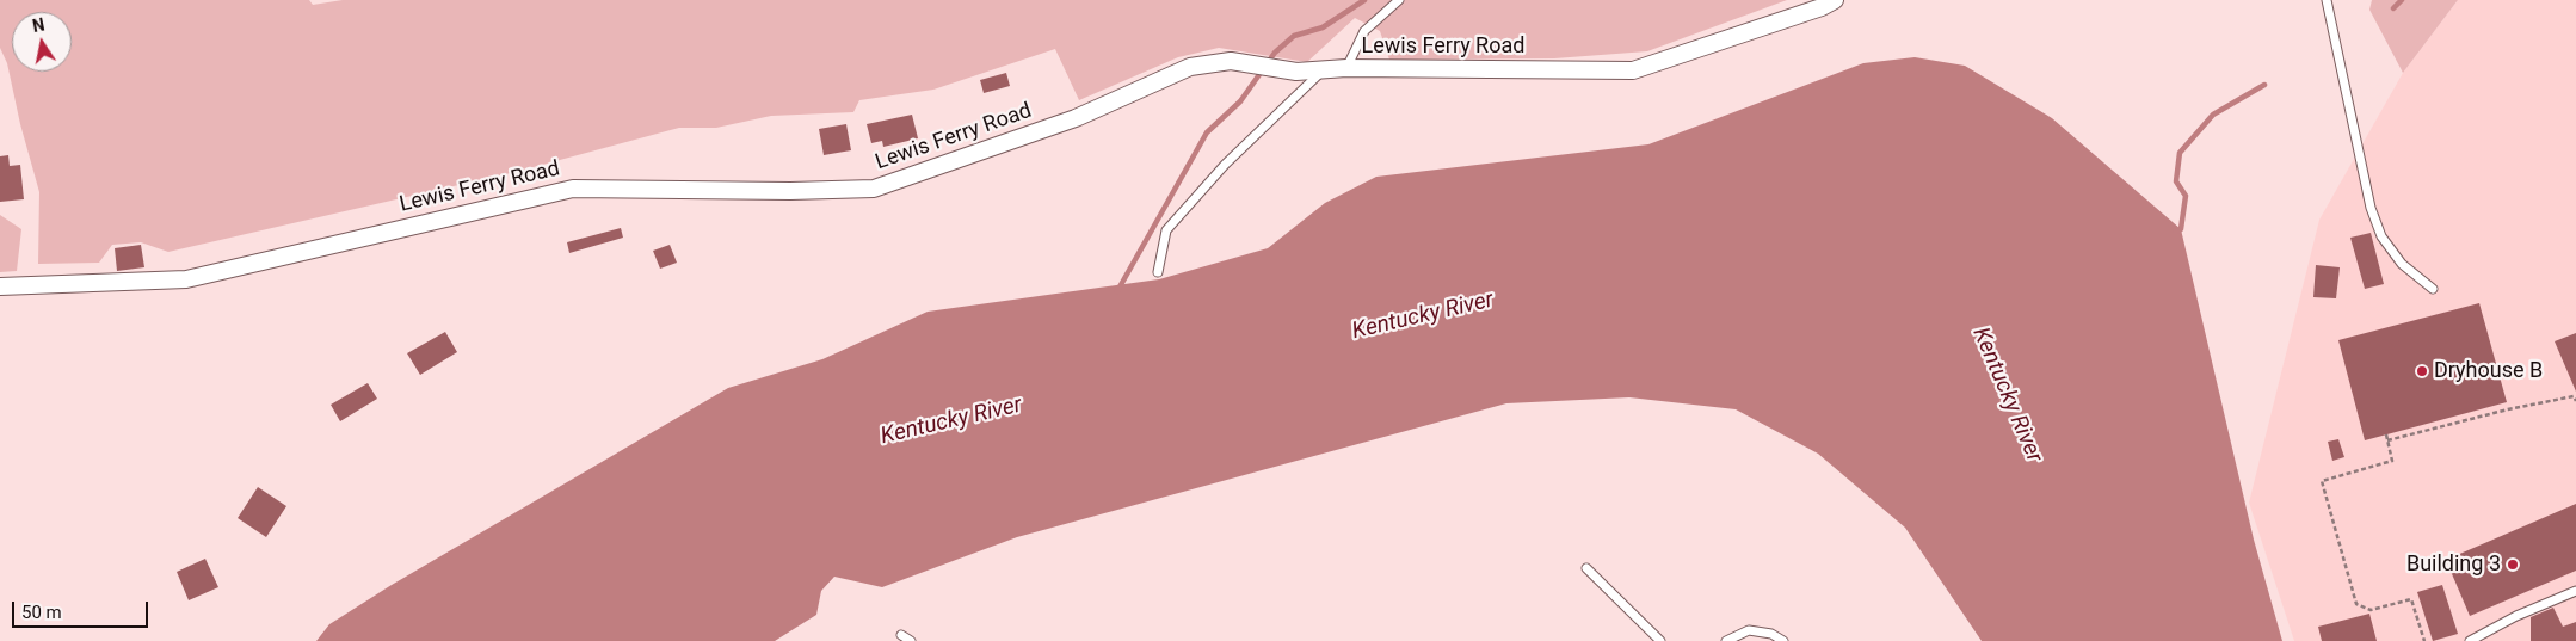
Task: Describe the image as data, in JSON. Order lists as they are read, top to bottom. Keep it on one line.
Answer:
{"streets":{"street":["Lewis Ferry Road"]},"water":["Kentucky River"],"places":["Dryhouse B","Building 3"],"scale_bar":"50 m","north":"top"}
